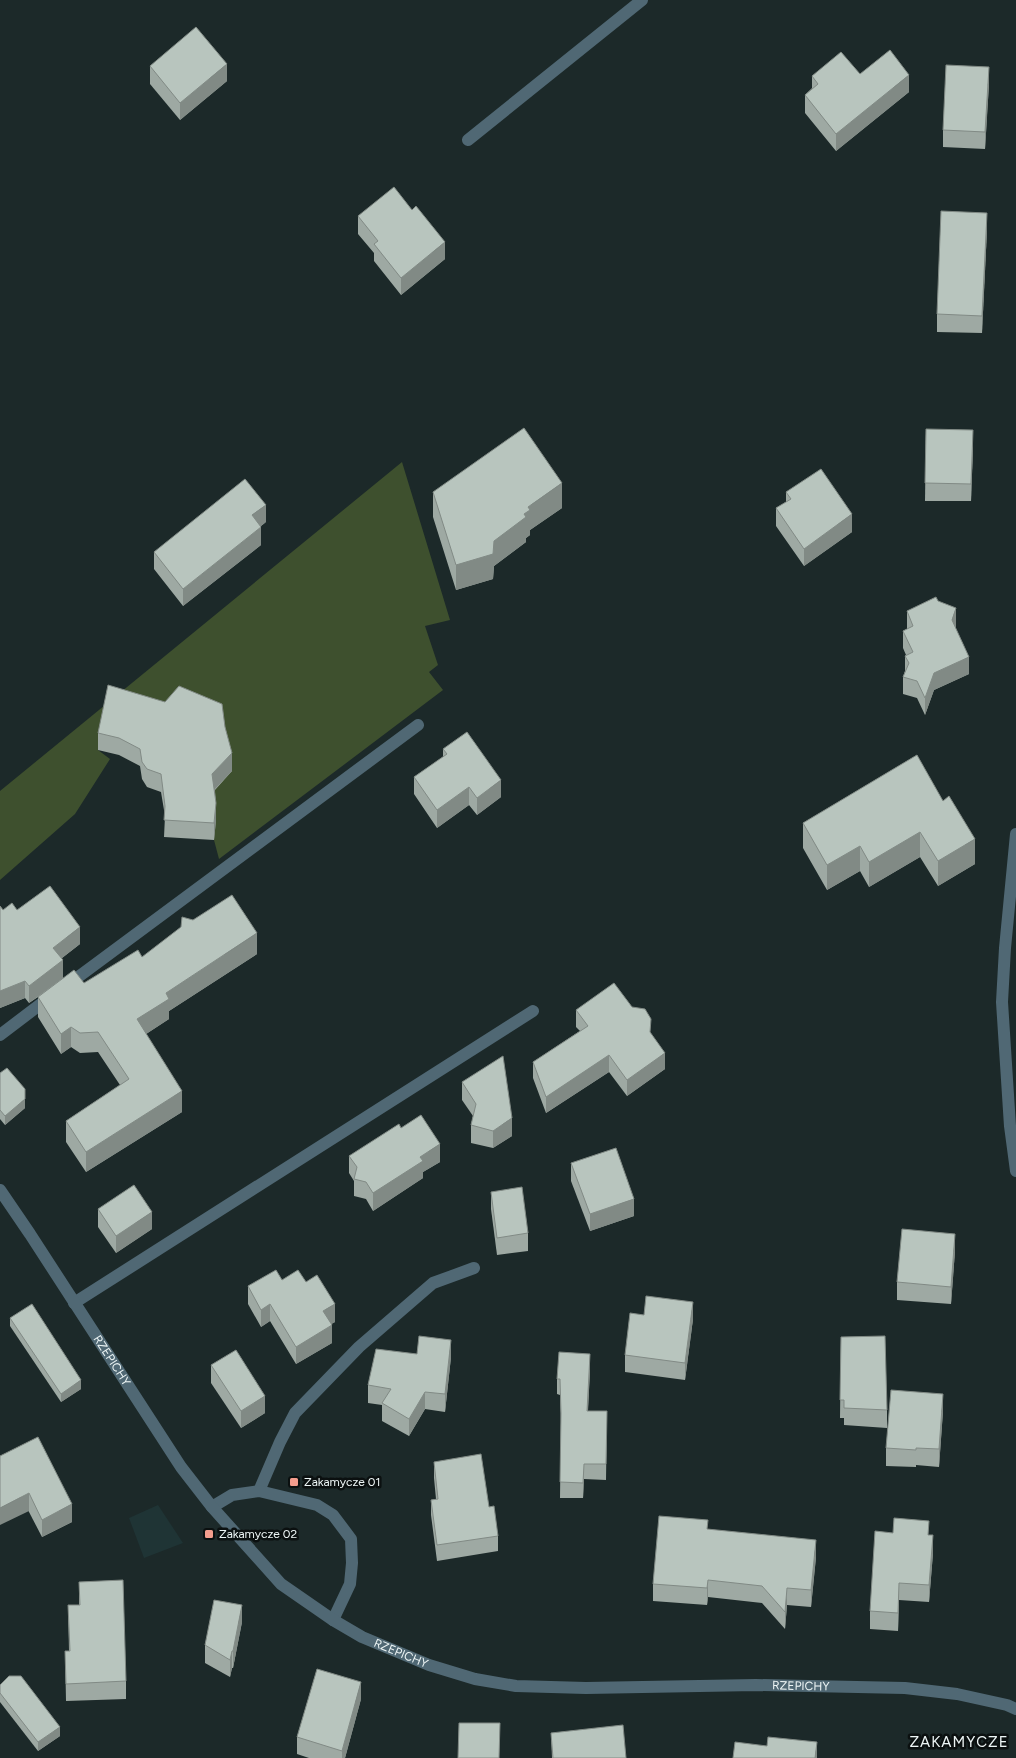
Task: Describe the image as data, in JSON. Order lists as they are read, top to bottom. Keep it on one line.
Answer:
{"streets":{"street":["RZEPICHY"]},"districts":["ZAKAMYCZE"],"places":{"transit":["Zakamycze 01","Zakamycze 02"]}}
